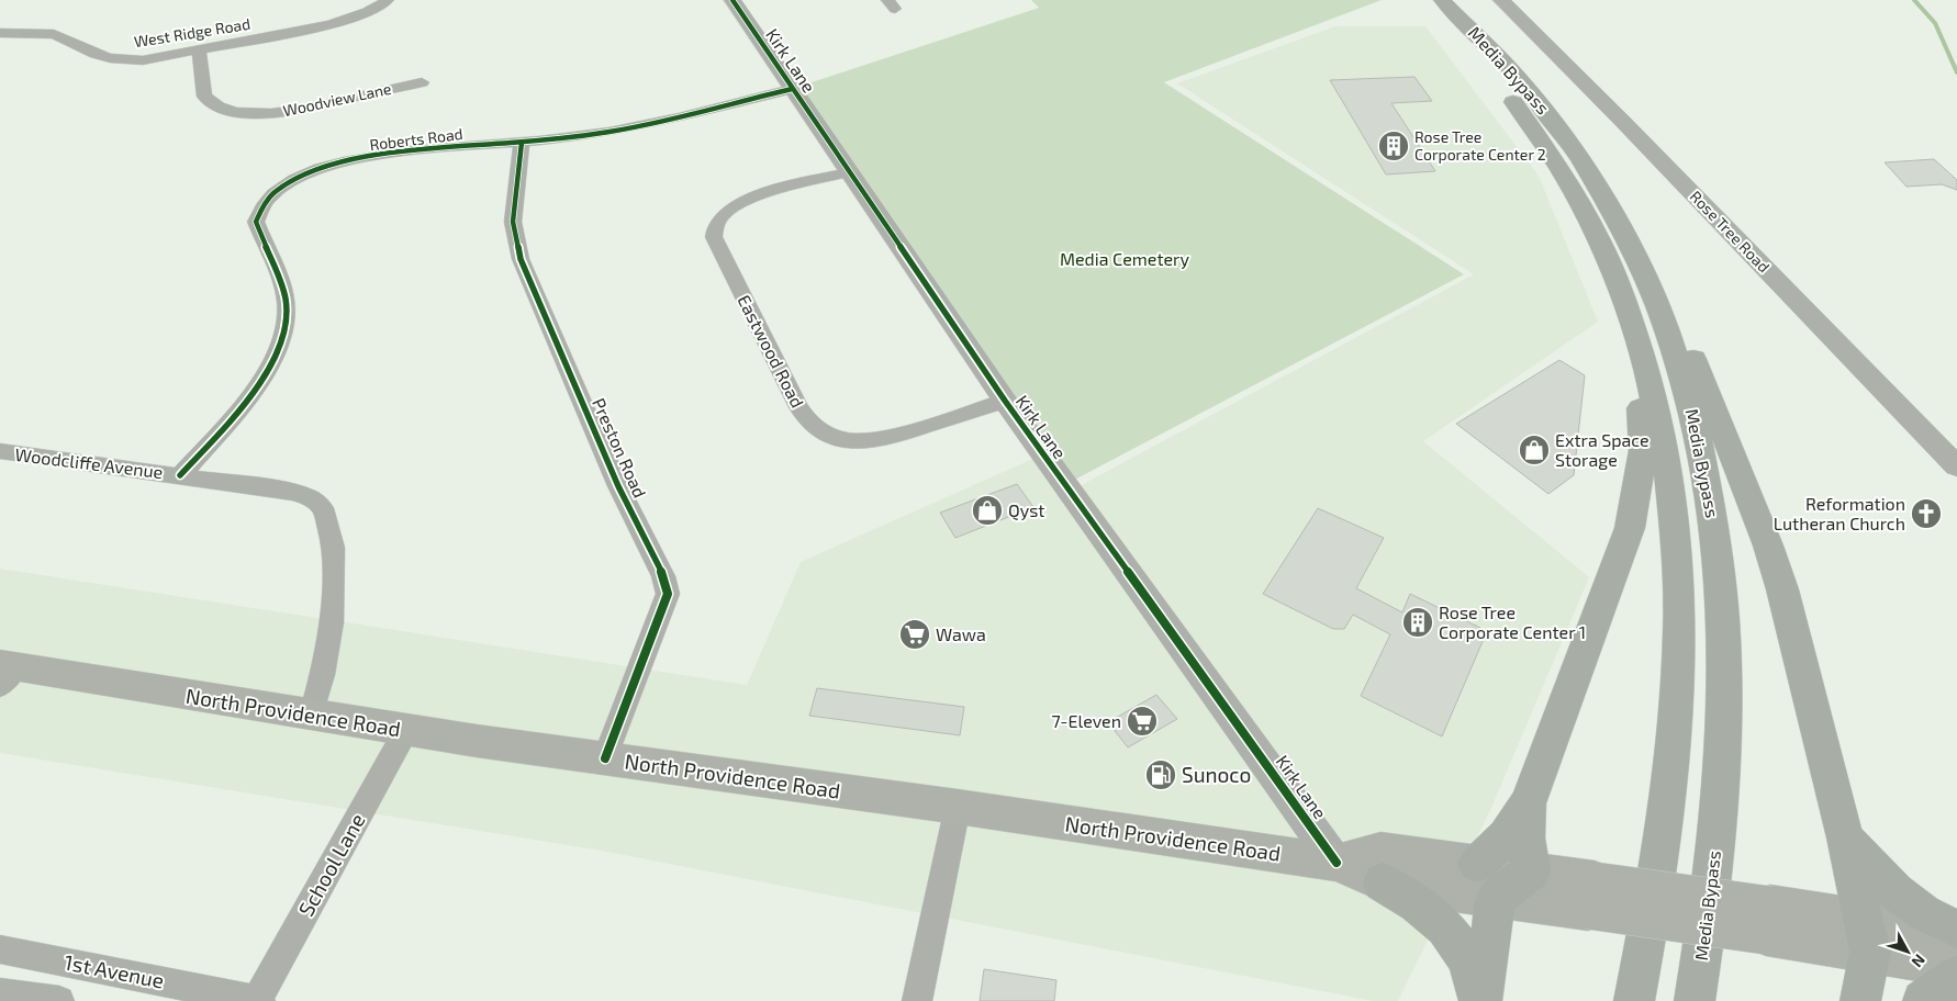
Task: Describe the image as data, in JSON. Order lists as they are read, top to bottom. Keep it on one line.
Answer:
{"streets":{"highway":["Media Bypass"],"main road":["North Providence Road"],"street":["West Ridge Road","Kirk Lane","Woodview Lane","Roberts Road","Rose Tree Road","Eastwood Road","Preston Road","Woodcliffe Avenue","School Lane","1st Avenue"]},"crossings":[["West Ridge Road","Woodview Lane"],["Kirk Lane","Roberts Road"],["Kirk Lane","Eastwood Road"],["Kirk Lane","North Providence Road"],["Roberts Road","Preston Road"],["Roberts Road","Woodcliffe Avenue"],["Preston Road","North Providence Road"],["Woodcliffe Avenue","North Providence Road"],["North Providence Road","School Lane"],["School Lane","1st Avenue"]],"parks":["Media Cemetery"],"places":{"building":["Rose Tree Corporate Center 2","Rose Tree Corporate Center 1"],"shop":["Extra Space Storage","Qyst"],"church":["Reformation Lutheran Church"],"supermarket":["Wawa","7-Eleven"],"fuel station":["Sunoco"]},"north":"bottom right"}
